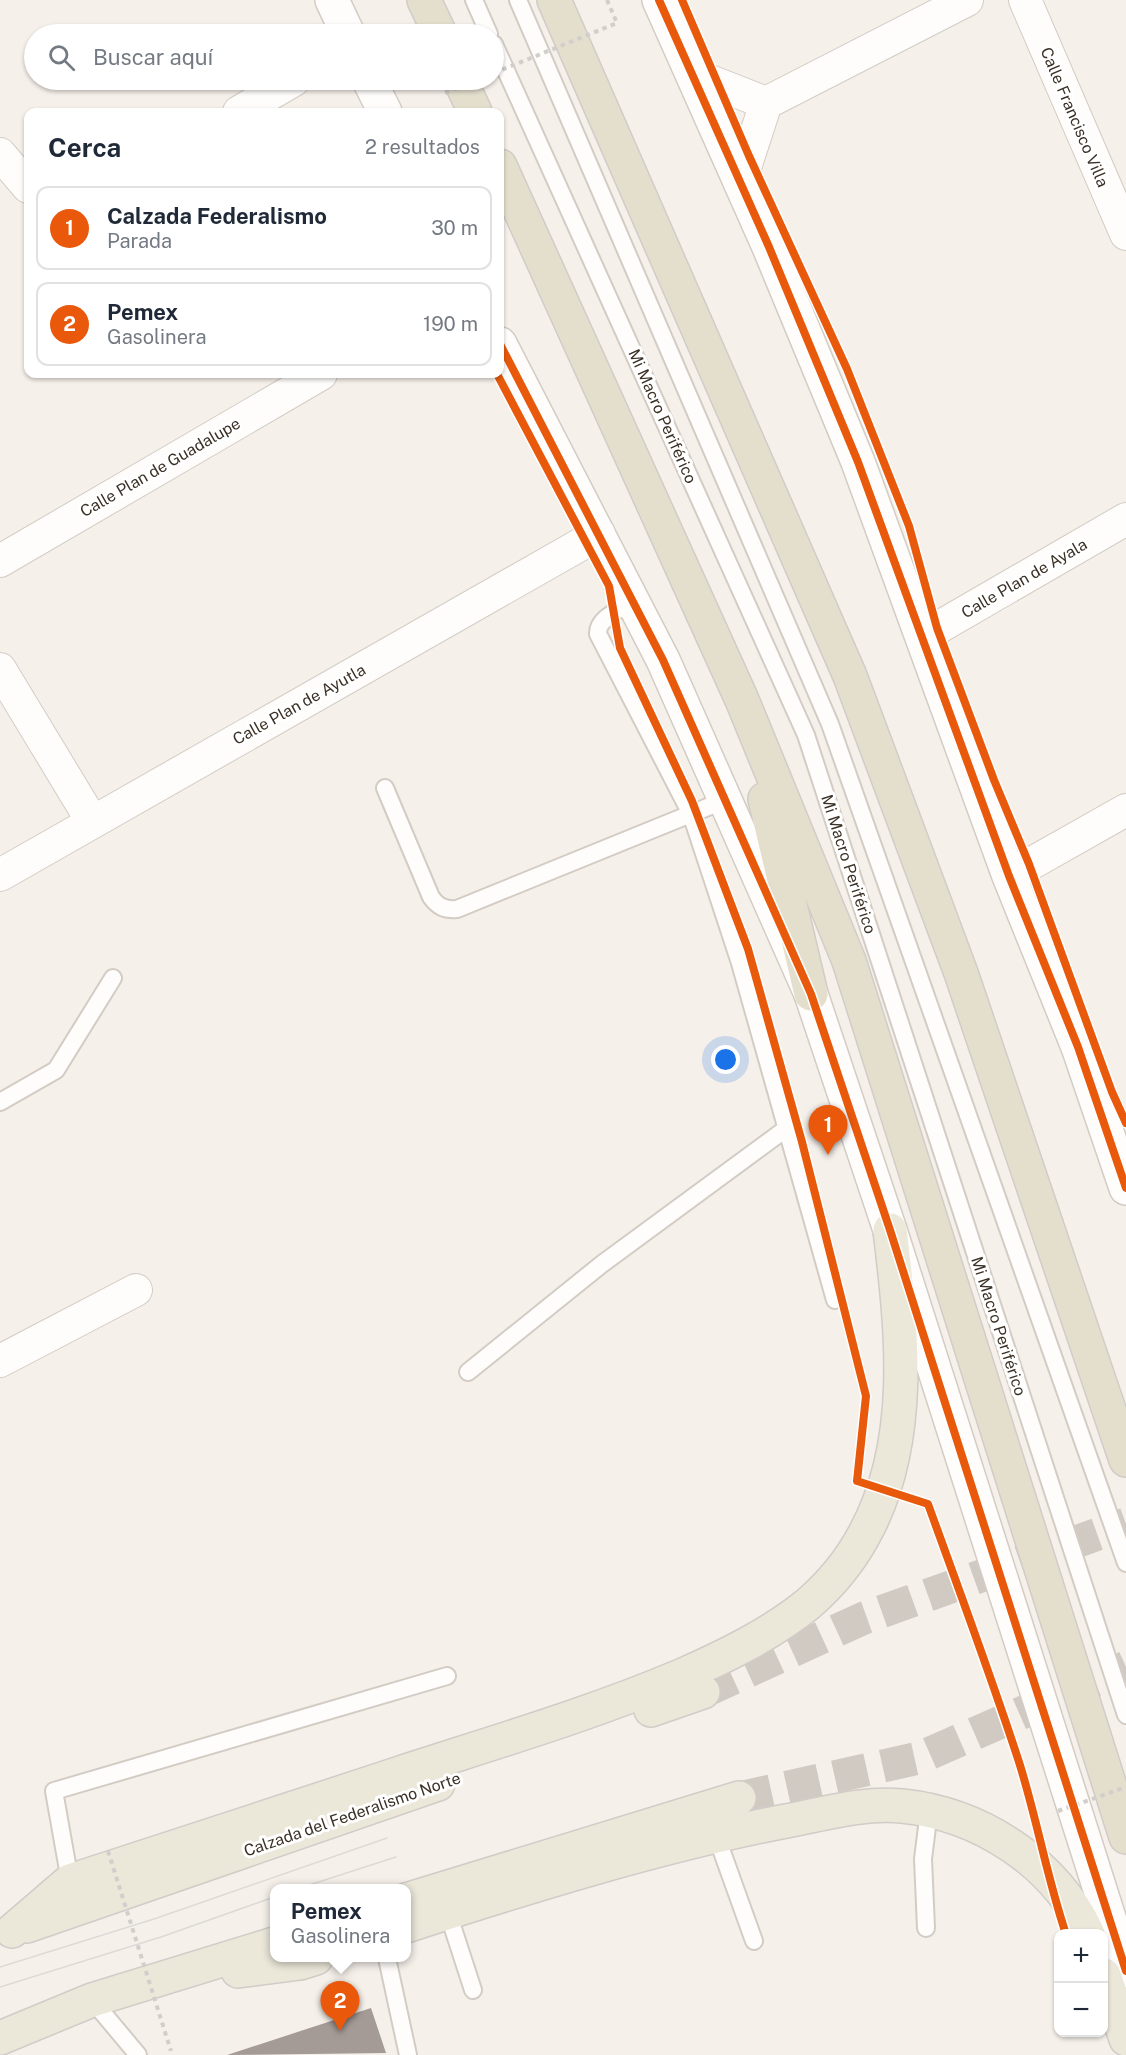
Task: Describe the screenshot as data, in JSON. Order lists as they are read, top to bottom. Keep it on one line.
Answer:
{"streets":{"main road":["Calzada del Federalismo Norte"],"street":["Calle Francisco Villa","Calle Plan de Guadalupe","Calle Plan de Ayala","Calle Plan de Ayutla"],"lane":["Mi Macro Periférico"]},"page":{"search":"Buscar aquí","heading":["Cerca","2 resultados"],"list":[{"mark":"1","name":"Calzada Federalismo","note":"Parada","value":"30 m"},{"mark":"2","name":"Pemex","note":"Gasolinera","value":"190 m"}],"pins":["1","2"],"popup":["Pemex","Gasolinera"],"map_buttons":["+","−"]}}
